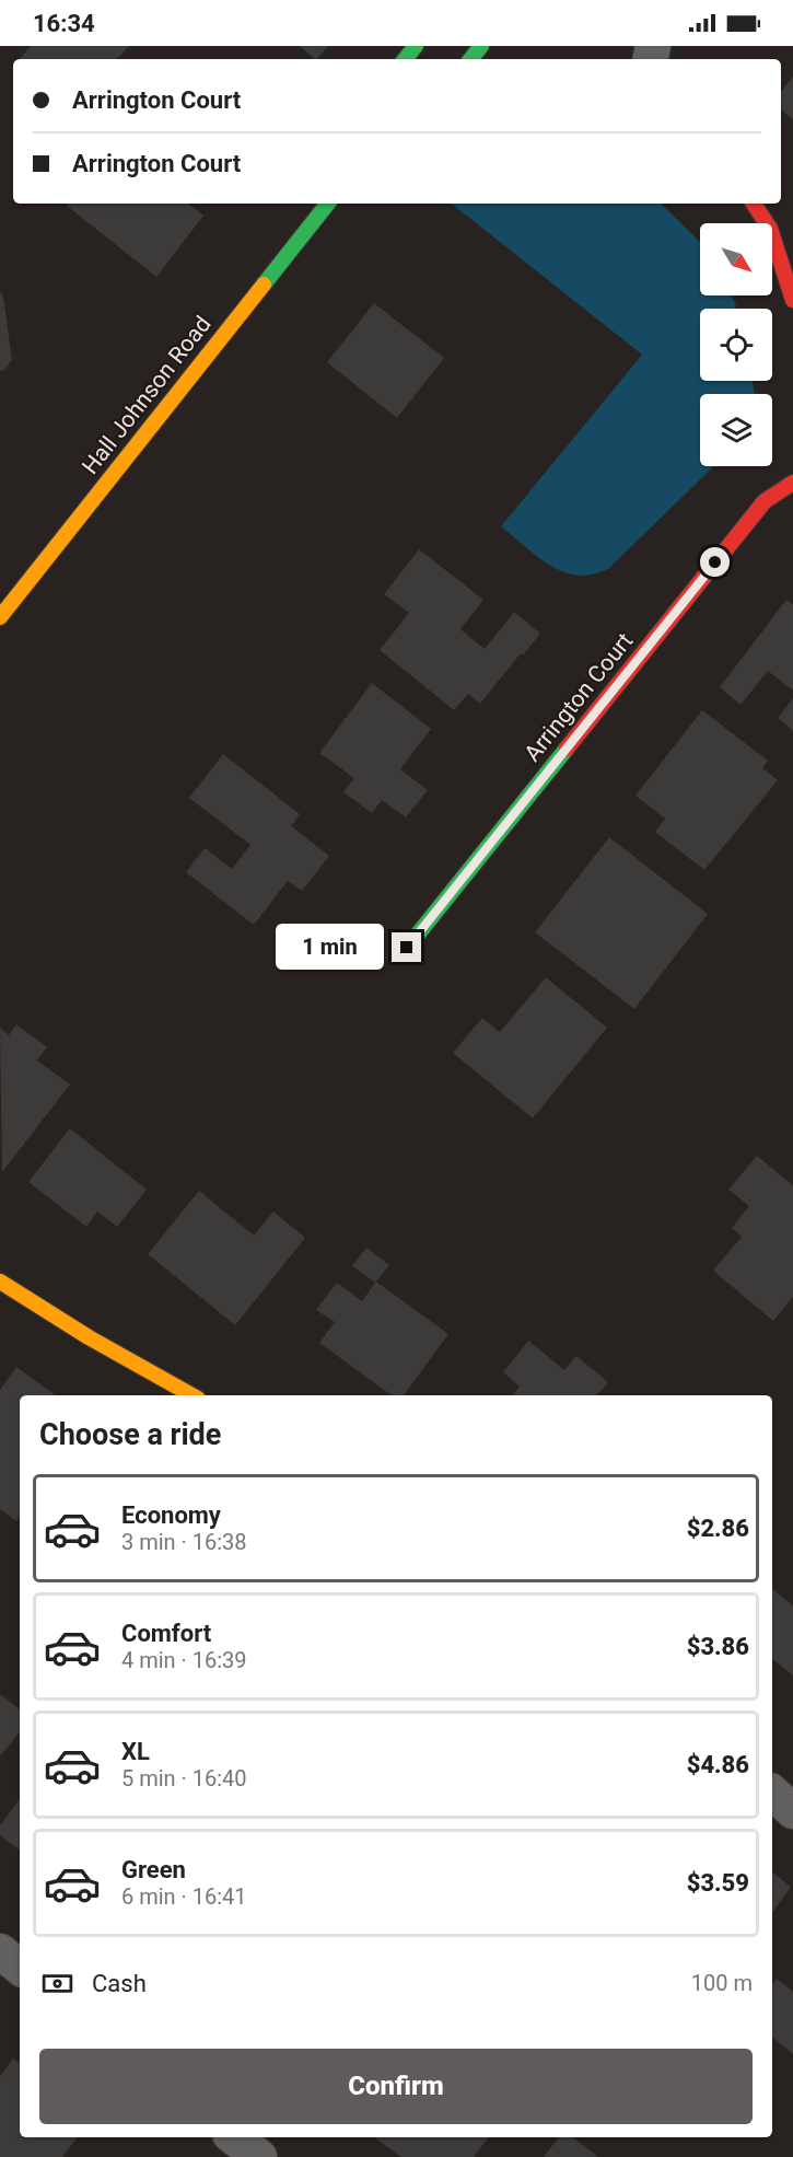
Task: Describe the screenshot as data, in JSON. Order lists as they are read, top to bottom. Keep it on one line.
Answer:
{"streets":{"street":["Hall Johnson Road","Arrington Court"]},"north":"bottom right","page":{"status":"16:34","banner":["Arrington Court","Arrington Court"],"bubble":"1 min","heading":"Choose a ride","list":[{"name":"Economy","note":"3 min · 16:38","value":"$2.86"},{"name":"Comfort","note":"4 min · 16:39","value":"$3.86"},{"name":"XL","note":"5 min · 16:40","value":"$4.86"},{"name":"Green","note":"6 min · 16:41","value":"$3.59"}],"pay":["Cash","100 m"],"buttons":"Confirm"}}
